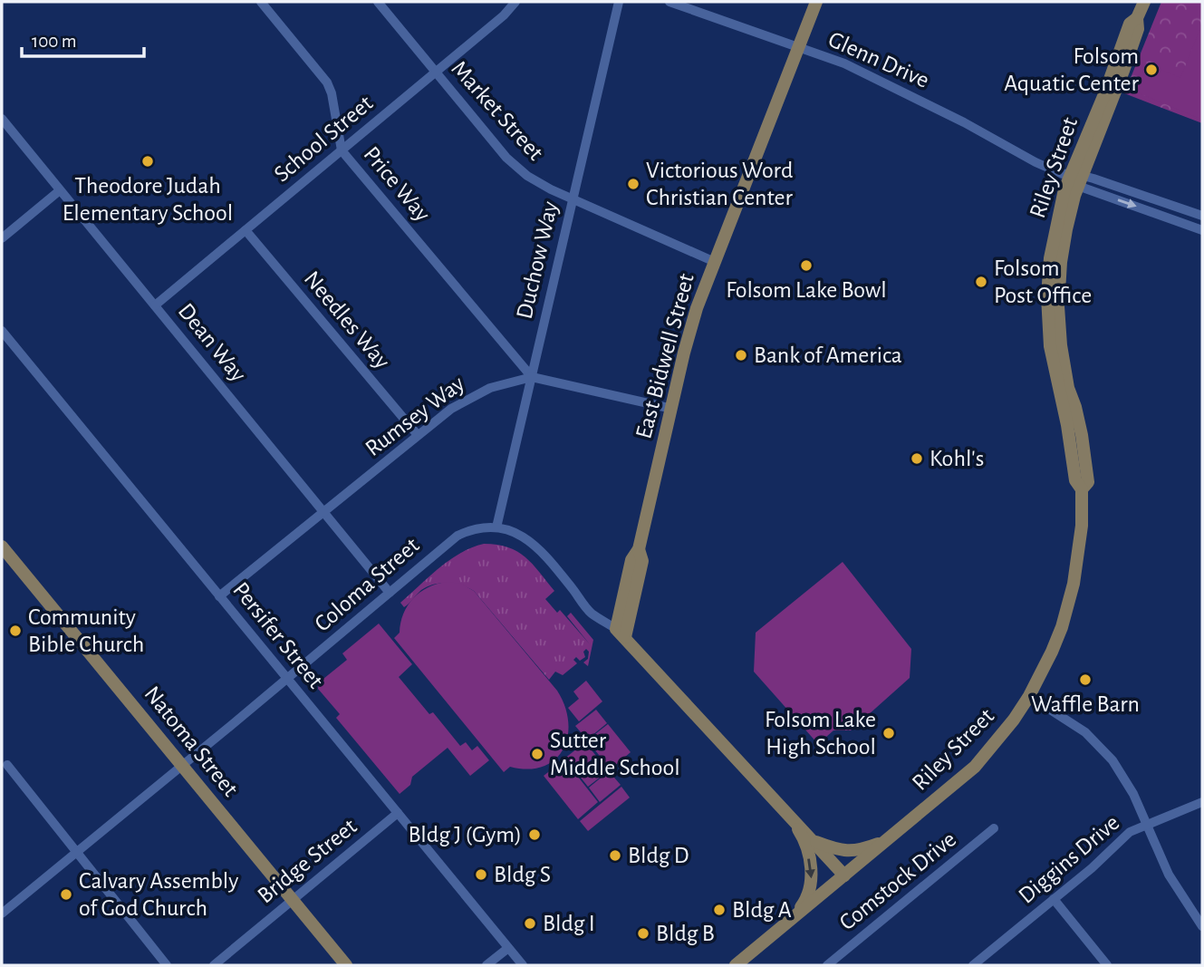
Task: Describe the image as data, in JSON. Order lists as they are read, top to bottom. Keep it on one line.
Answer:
{"streets":{"main road":["Riley Street","East Bidwell Street","Natoma Street"],"street":["Glenn Drive","Market Street","School Street","Price Way","Duchow Way","Needles Way","Dean Way","Rumsey Way","Coloma Street","Persifer Street","Diggins Drive","Bridge Street","Comstock Drive"]},"crossings":[["Glenn Drive","Riley Street"],["Glenn Drive","East Bidwell Street"],["Market Street","School Street"],["Market Street","Duchow Way"],["Market Street","East Bidwell Street"],["School Street","Price Way"],["School Street","Needles Way"],["School Street","Dean Way"],["Price Way","Duchow Way"],["Price Way","Rumsey Way"],["Duchow Way","Rumsey Way"],["Duchow Way","Coloma Street"],["Needles Way","Rumsey Way"],["Dean Way","Rumsey Way"],["Dean Way","Coloma Street"],["East Bidwell Street","Rumsey Way"],["Rumsey Way","Persifer Street"],["Coloma Street","Persifer Street"],["Coloma Street","Natoma Street"],["Persifer Street","Bridge Street"],["Natoma Street","Bridge Street"]],"places":["Folsom Aquatic Center","Theodore Judah Elementary School","Victorious Word Christian Center","Folsom Lake Bowl","Folsom Post Office","Bank of America","Kohl's","Community Bible Church","Waffle Barn","Folsom Lake High School","Sutter Middle School","Bldg J (Gym)","Bldg D","Bldg S","Calvary Assembly of God Church","Bldg A","Bldg I","Bldg B"],"scale_bar":"100 m"}
